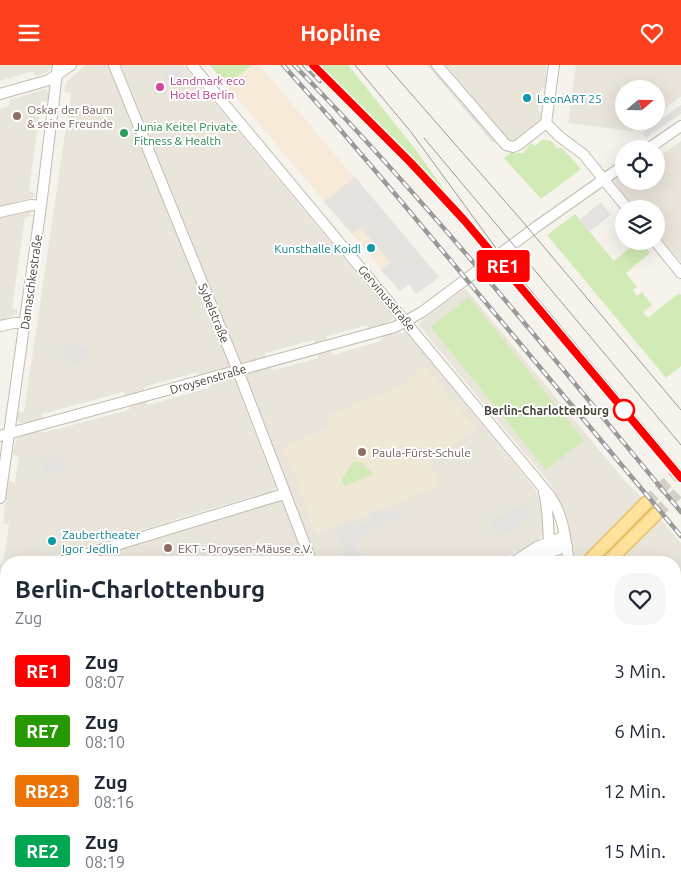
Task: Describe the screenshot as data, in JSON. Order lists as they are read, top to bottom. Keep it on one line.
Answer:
{"streets":{"street":["Damaschkestraße","Gervinusstraße","Sybelstraße","Droysenstraße"]},"crossings":[["Damaschkestraße","Droysenstraße"],["Gervinusstraße","Droysenstraße"],["Sybelstraße","Droysenstraße"]],"places":["Landmark eco Hotel Berlin","LeonART 25","Oskar der Baum & seine Freunde","Junia Keitel Private Fitness & Health","Kunsthalle Koidl","Berlin-Charlottenburg","Paula-Fürst-Schule","Zaubertheater Igor Jedlin","EKT - Droysen-Mäuse e.V."],"north":"right","page":{"header":"Hopline","on_map":"RE1","heading":["Berlin-Charlottenburg","Zug"],"list":[{"mark":"RE1","name":"Zug","note":"08:07","value":"3 Min."},{"mark":"RE7","name":"Zug","note":"08:10","value":"6 Min."},{"mark":"RB23","name":"Zug","note":"08:16","value":"12 Min."},{"mark":"RE2","name":"Zug","note":"08:19","value":"15 Min."}]}}
